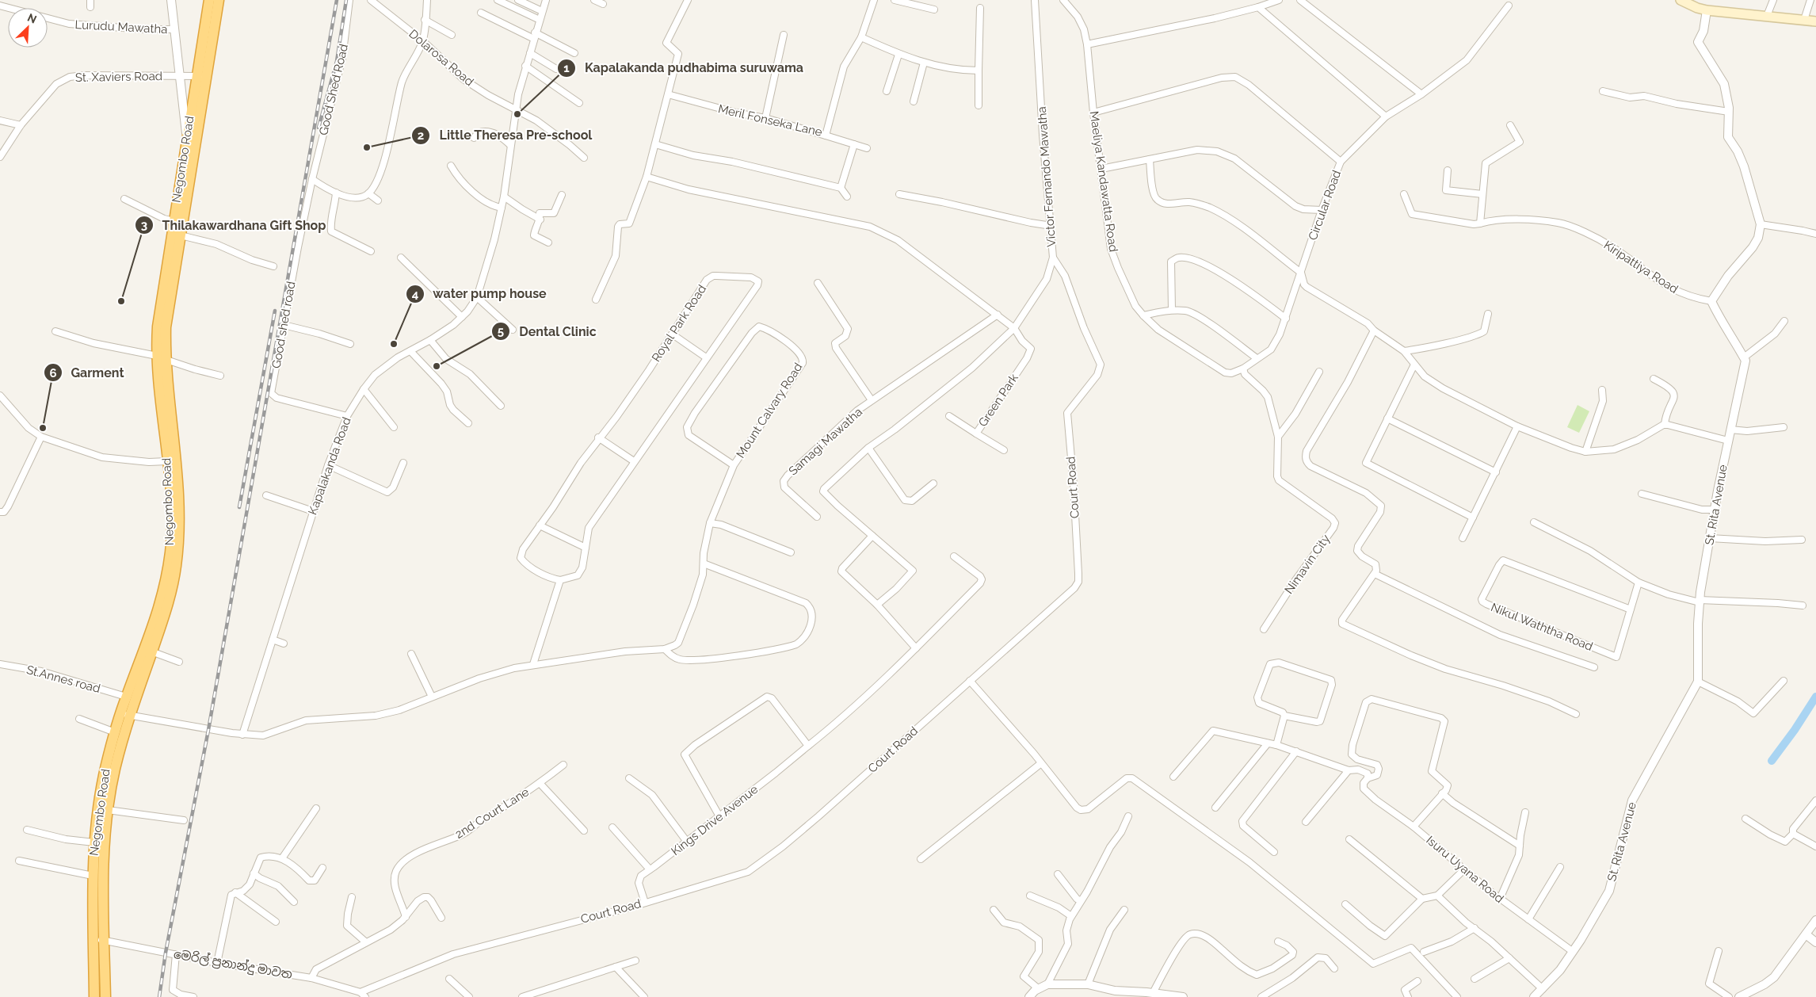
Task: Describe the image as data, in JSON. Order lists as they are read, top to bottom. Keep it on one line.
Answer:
{"streets":{"highway":["Negombo Road"],"street":["Lurudu Mawatha","Dolarosa Road","St. Xaviers Road","Good Shed Road","Meril Fonseka Lane","Victor Fernando Mawatha","Maeliya Kandawatta Road","Circular Road","Kiripattiya Road","Royal Park Road","Good shed road","Green Park","Mount Calvary Road","Samagi Mawatha","Kapalakanda Road","Court Road","St. Rita Avenue","Nimavin City","Nikul Waththa Road","St.Annes road","2nd Court Lane","Kings Drive Avenue","Isuru Uyana Road","මෙරිල් ප්‍රනාන්දු මාවත"]},"crossings":[["Dolarosa Road","Kapalakanda Road"],["St. Xaviers Road","Negombo Road"],["Good Shed Road","Good shed road"],["Negombo Road","St.Annes road"],["Negombo Road","මෙරිල් ප්‍රනාන්දු මාවත"],["Victor Fernando Mawatha","Green Park"],["Victor Fernando Mawatha","Court Road"],["Maeliya Kandawatta Road","Circular Road"],["Maeliya Kandawatta Road","Nimavin City"],["Circular Road","Nimavin City"],["Good shed road","Kapalakanda Road"],["Court Road","Kings Drive Avenue"],["Court Road","මෙරිල් ප්‍රනාන්දු මාවත"],["St. Rita Avenue","Isuru Uyana Road"]],"places":["Kapalakanda pudhabima suruwama","Little Theresa Pre-school","Thilakawardhana Gift Shop","water pump house","Dental Clinic","Garment"],"north":"top right"}
